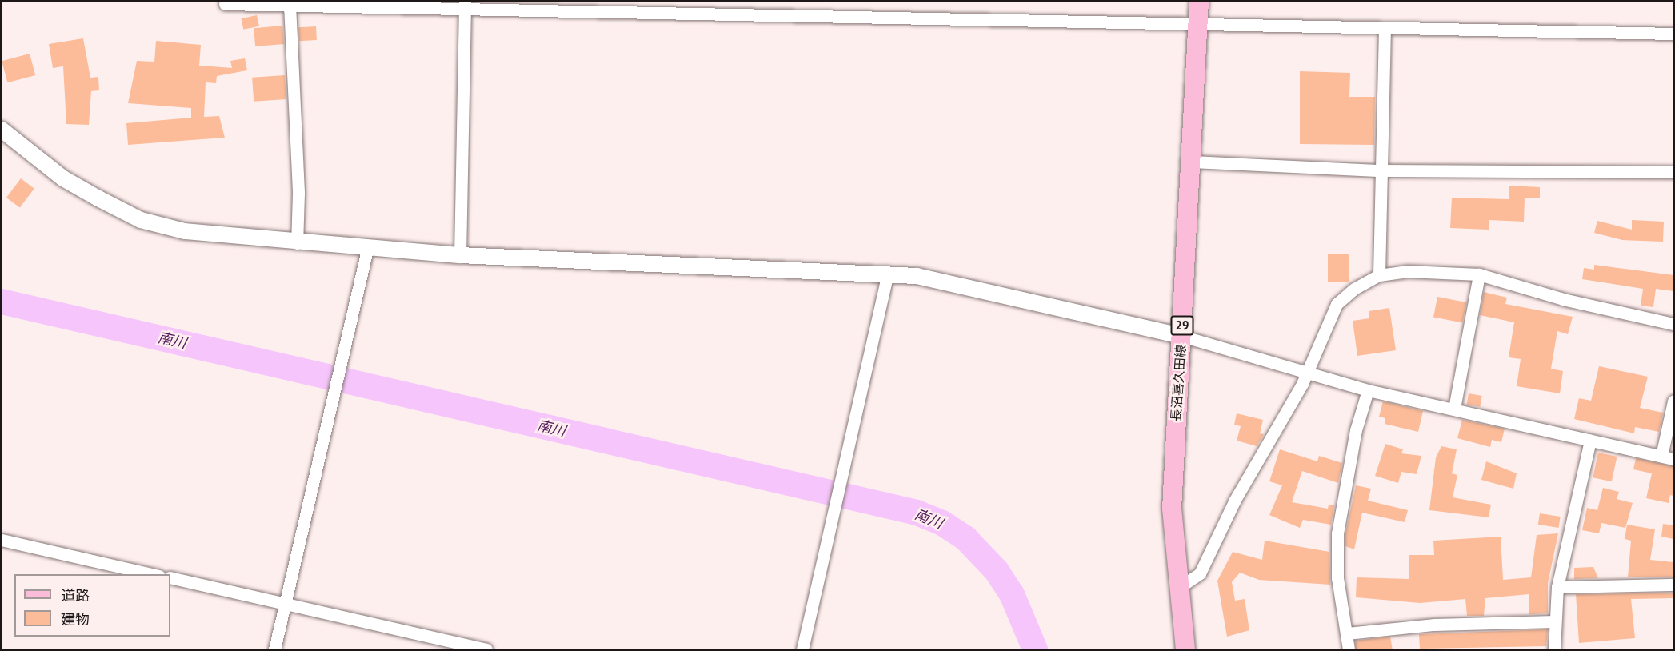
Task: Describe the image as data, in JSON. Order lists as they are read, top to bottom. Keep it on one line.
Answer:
{"streets":{"main road":["29","長沼喜久田線"]},"water":["南川"],"legend":["道路","建物"]}
